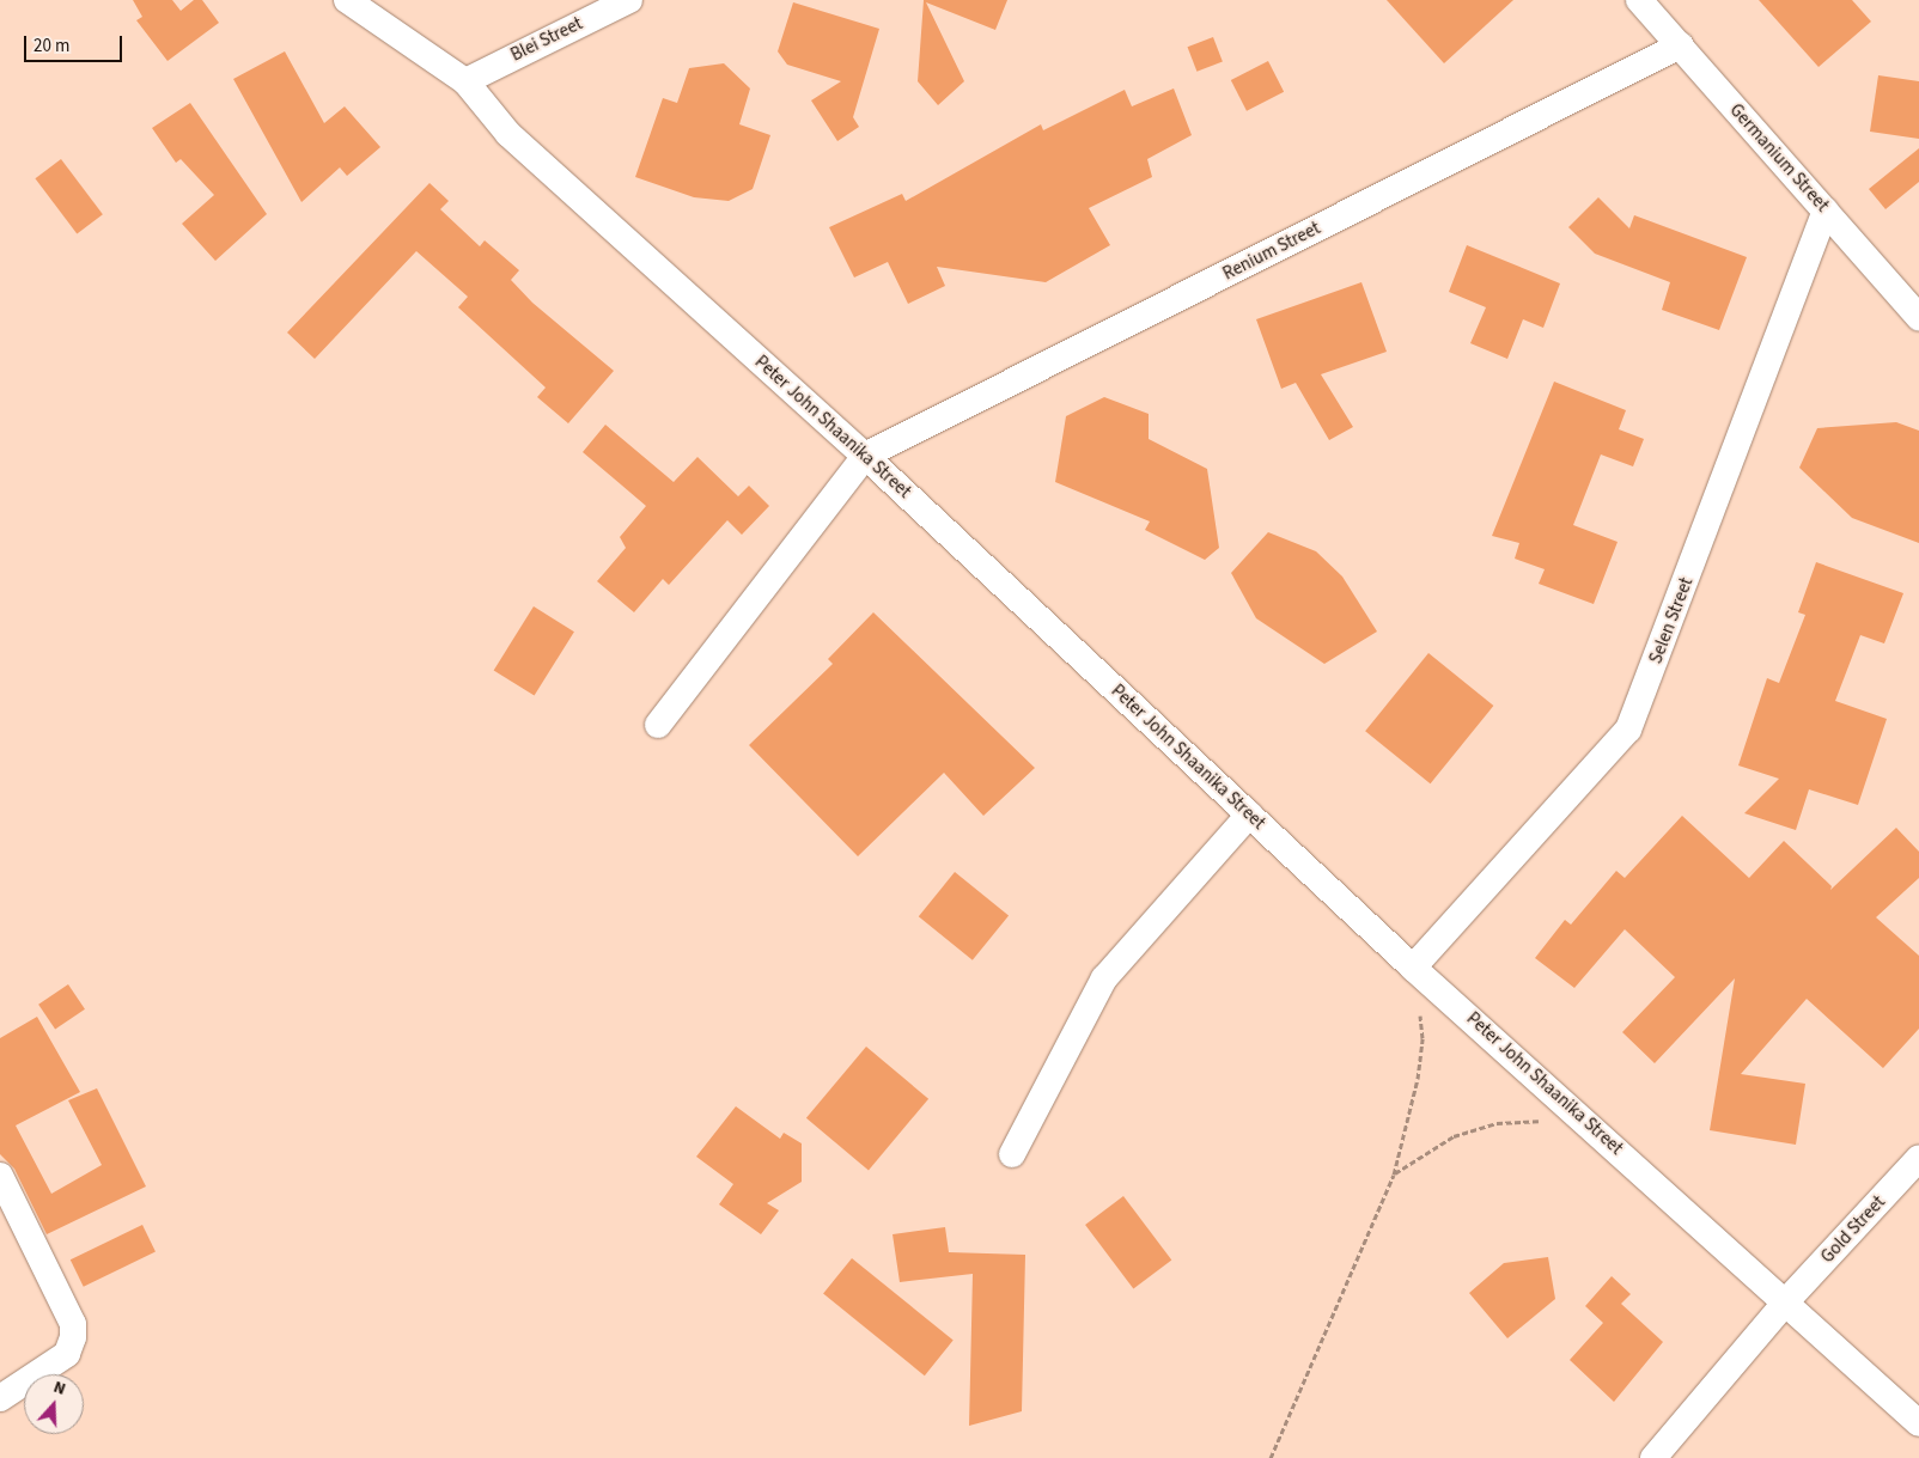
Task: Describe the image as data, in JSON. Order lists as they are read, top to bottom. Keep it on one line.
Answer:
{"streets":{"street":["Blei Street","Germanium Street","Renium Street","Peter John Shaanika Street","Selen Street","Gold Street"]},"crossings":[["Blei Street","Peter John Shaanika Street"],["Germanium Street","Renium Street"],["Germanium Street","Selen Street"],["Renium Street","Peter John Shaanika Street"],["Peter John Shaanika Street","Selen Street"],["Peter John Shaanika Street","Gold Street"]],"scale_bar":"20 m","north":"top"}
